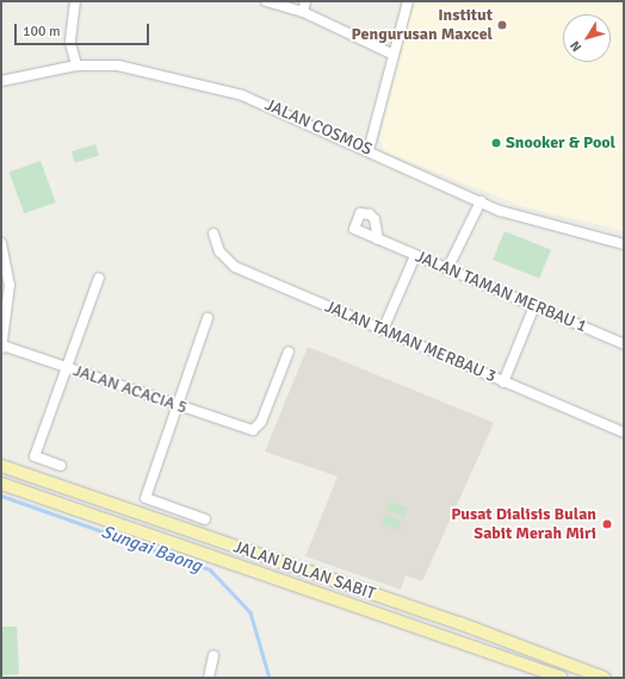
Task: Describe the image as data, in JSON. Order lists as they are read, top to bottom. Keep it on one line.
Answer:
{"streets":{"main road":["JALAN BULAN SABIT"],"street":["JALAN COSMOS","JALAN TAMAN MERBAU 1","JALAN TAMAN MERBAU 3","JALAN ACACIA 5"]},"water":["Sungai Baong"],"places":["Institut Pengurusan Maxcel","Snooker & Pool","Pusat Dialisis Bulan Sabit Merah Miri"],"scale_bar":"100 m","north":"bottom left"}
